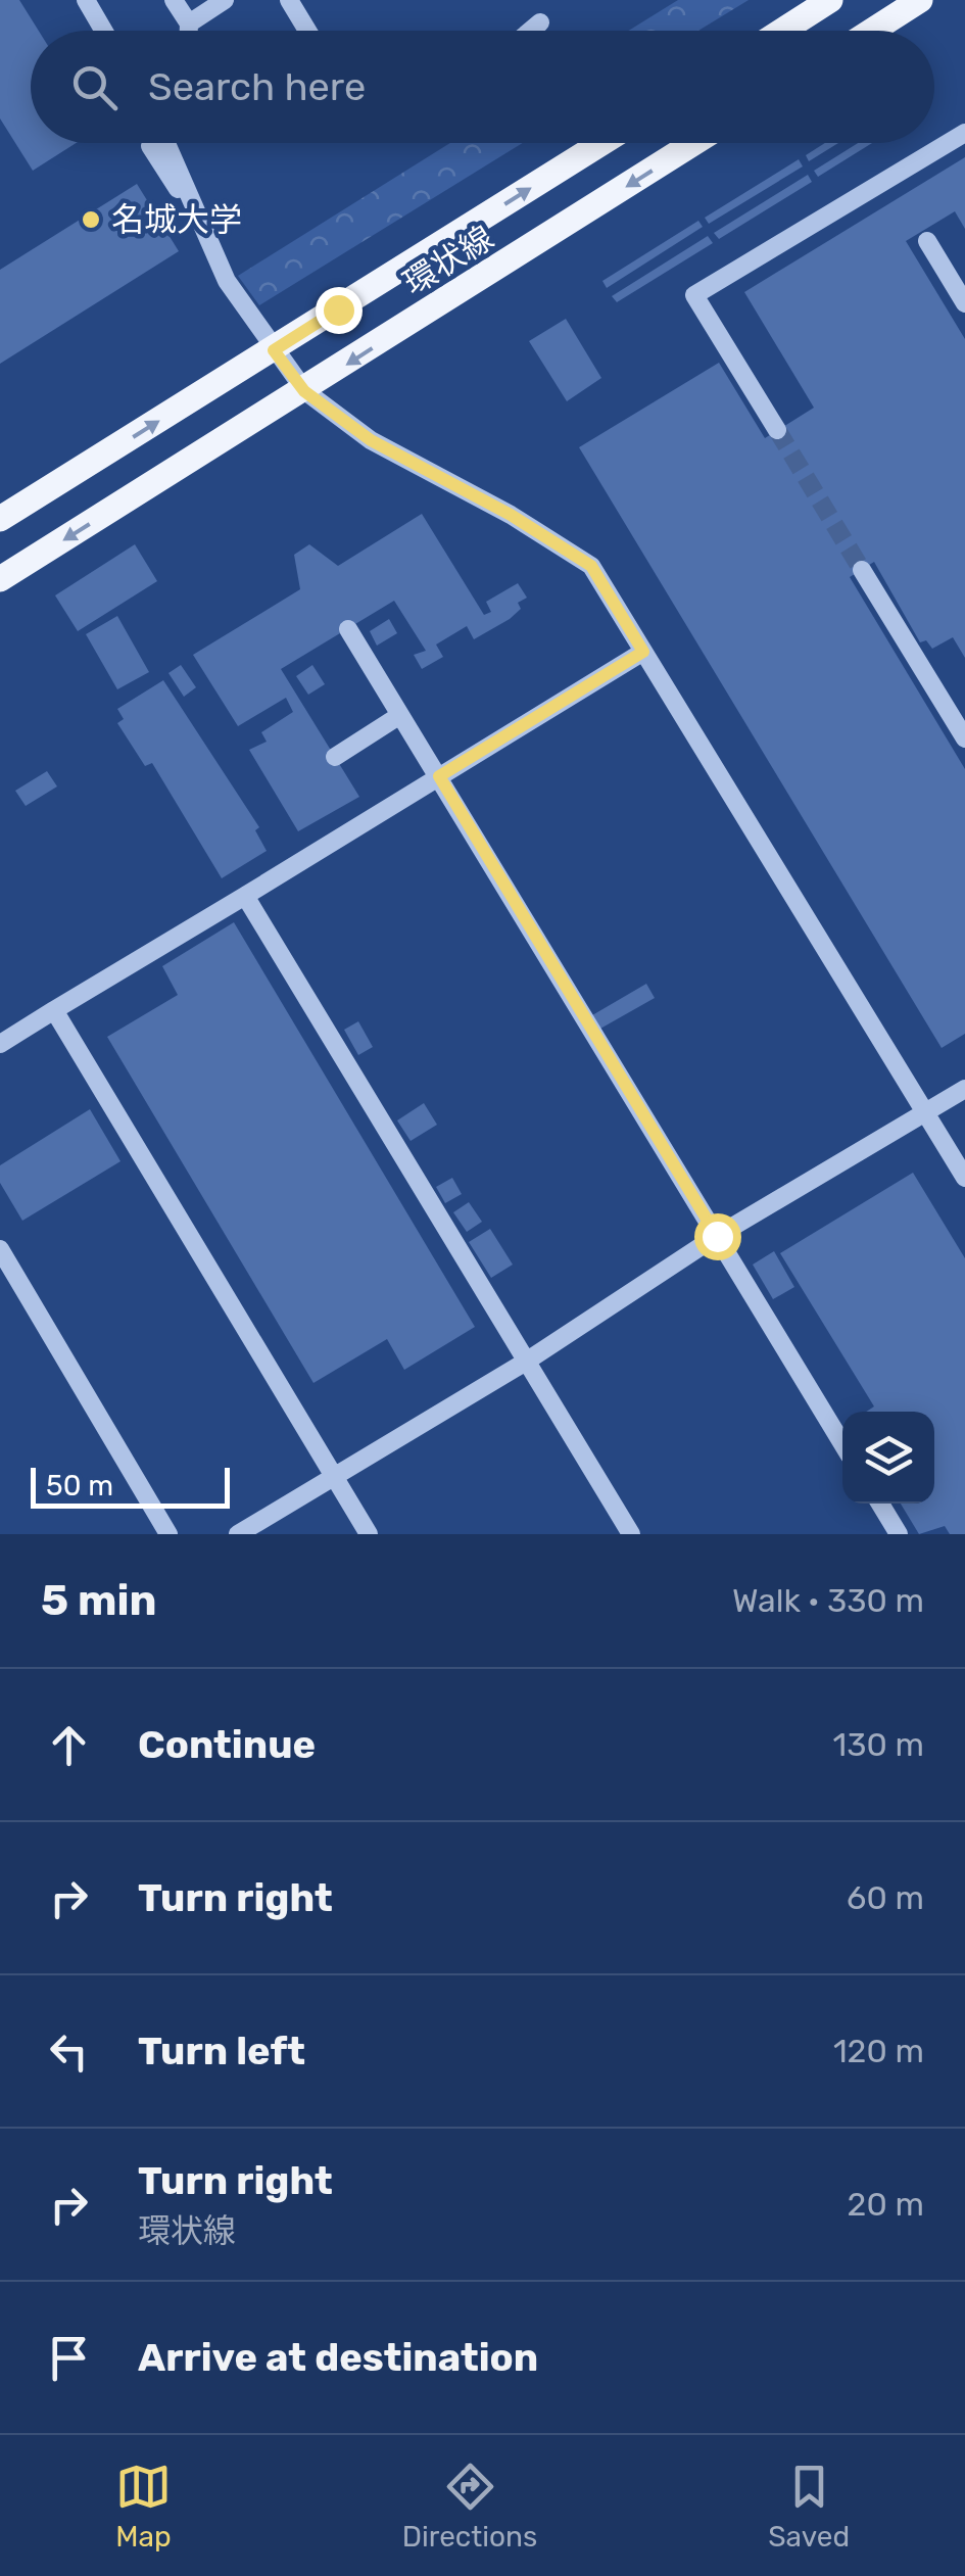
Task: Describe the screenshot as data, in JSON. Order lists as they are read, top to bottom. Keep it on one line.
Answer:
{"streets":{"main road":["環状線"]},"places":["名城大学"],"scale_bar":"50 m","page":{"search":"Search here","scale":"50 m","heading":["5 min","Walk · 330 m"],"list":[["Continue","130 m"],["Turn right","60 m"],["Turn left","120 m"],["Turn right","環状線","20 m"],"Arrive at destination"],"nav":["Map","Directions","Saved"]}}
